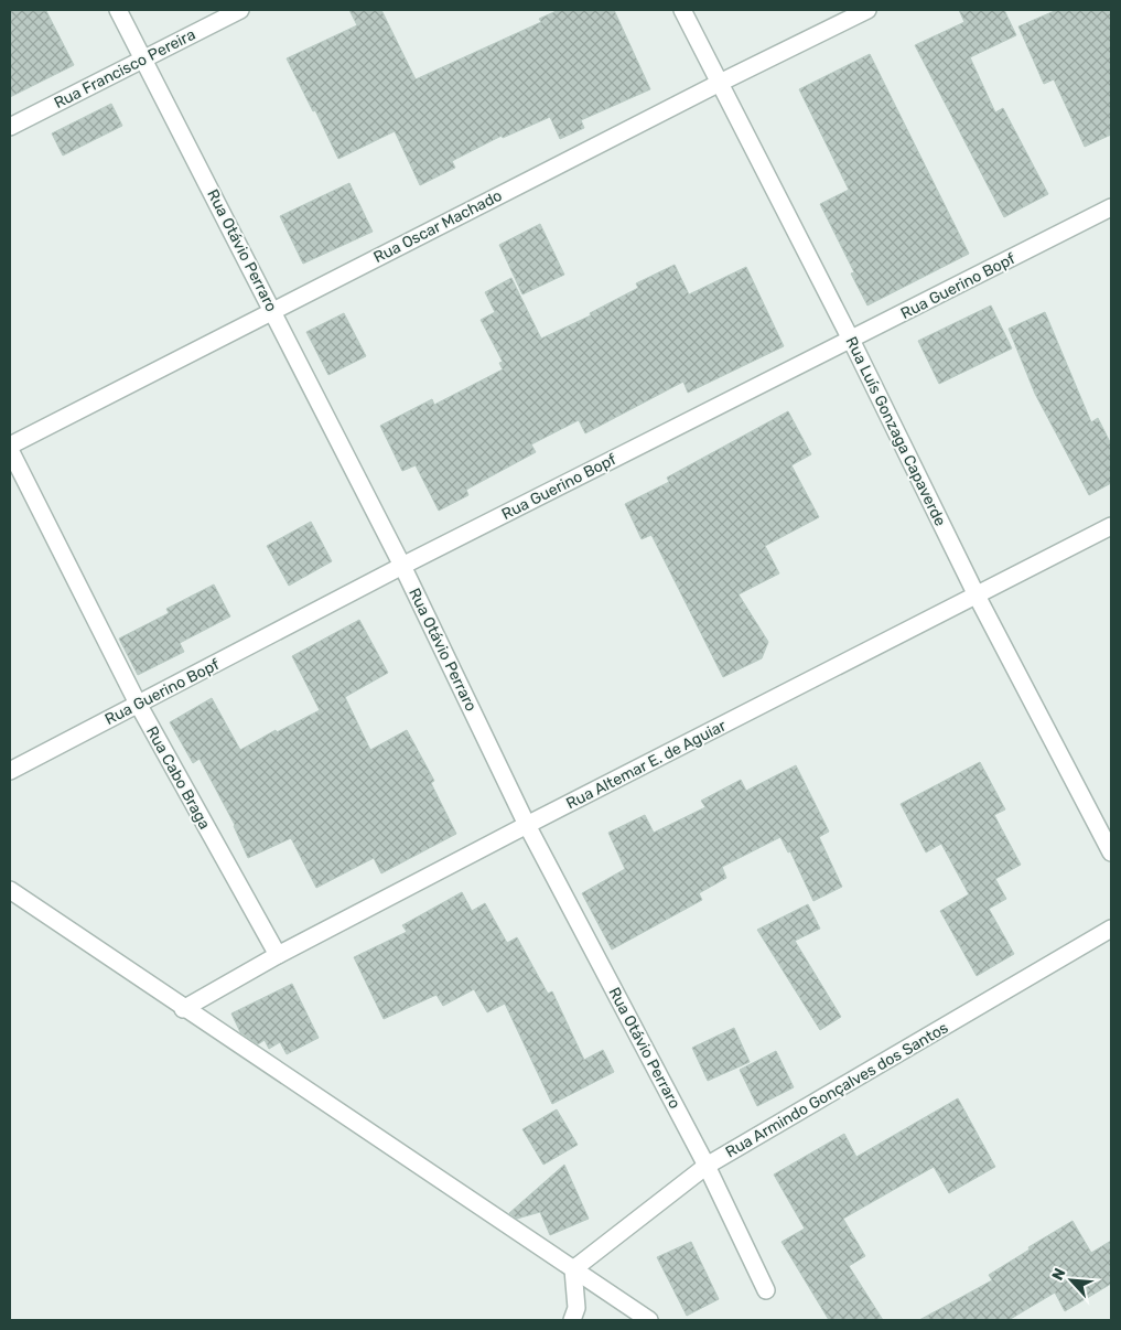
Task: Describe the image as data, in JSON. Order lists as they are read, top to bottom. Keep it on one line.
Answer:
{"streets":{"street":["Rua Francisco Pereira","Rua Oscar Machado","Rua Otávio Perraro","Rua Guerino Bopf","Rua Luís Gonzaga Capaverde","Rua Altemar E. de Aguiar","Rua Cabo Braga","Rua Armindo Gonçalves dos Santos"]},"crossings":[["Rua Francisco Pereira","Rua Otávio Perraro"],["Rua Oscar Machado","Rua Otávio Perraro"],["Rua Oscar Machado","Rua Luís Gonzaga Capaverde"],["Rua Otávio Perraro","Rua Guerino Bopf"],["Rua Otávio Perraro","Rua Altemar E. de Aguiar"],["Rua Otávio Perraro","Rua Armindo Gonçalves dos Santos"],["Rua Guerino Bopf","Rua Luís Gonzaga Capaverde"],["Rua Guerino Bopf","Rua Cabo Braga"],["Rua Luís Gonzaga Capaverde","Rua Altemar E. de Aguiar"],["Rua Altemar E. de Aguiar","Rua Cabo Braga"]],"north":"top left"}
